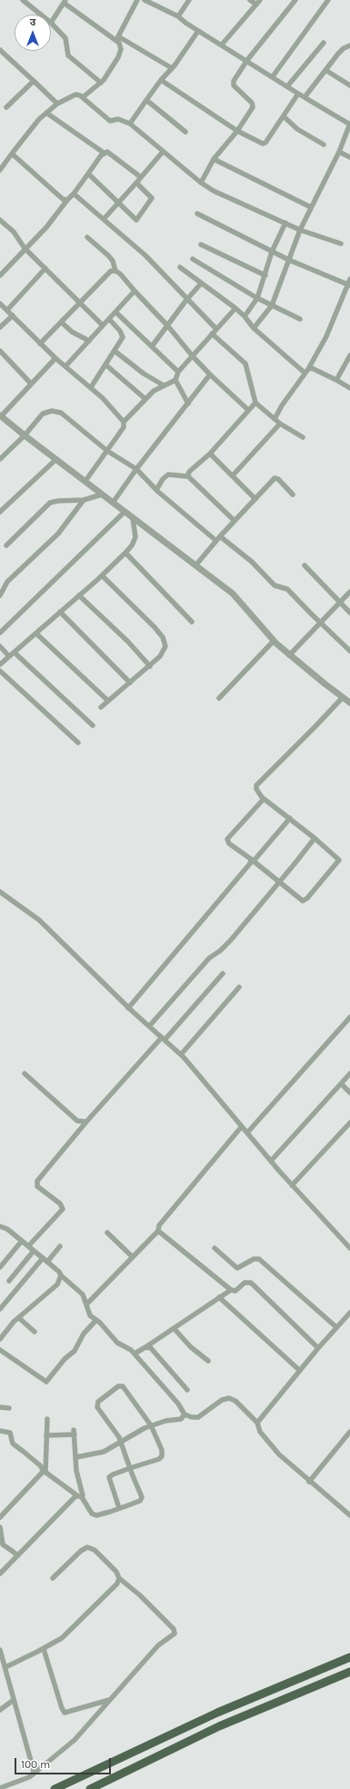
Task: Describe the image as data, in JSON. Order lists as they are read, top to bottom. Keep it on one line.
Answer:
{"scale_bar":"100 m","north":"top"}
